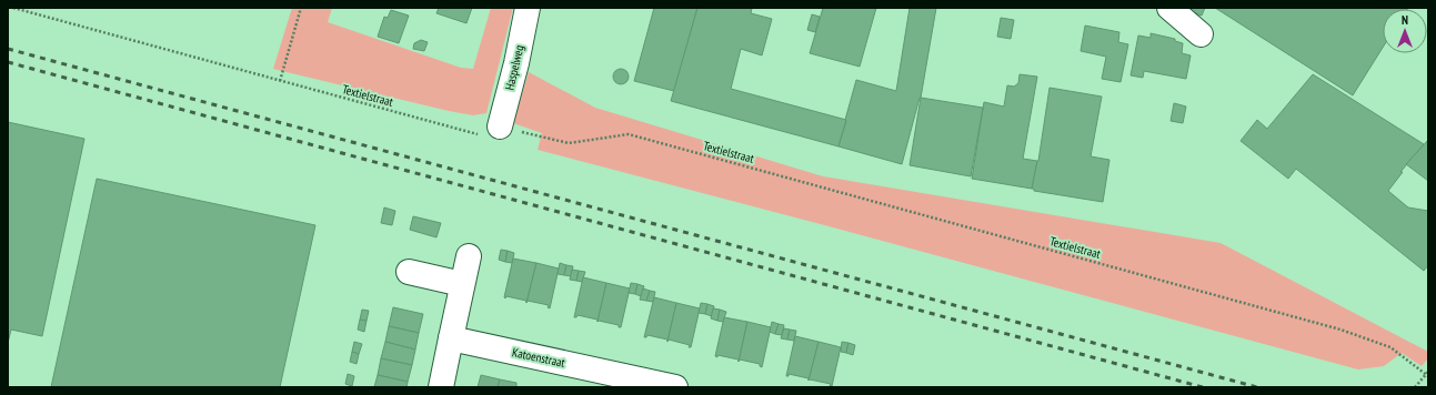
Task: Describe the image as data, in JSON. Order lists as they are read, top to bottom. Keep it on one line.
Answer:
{"streets":{"street":["Haspelweg","Katoenstraat"],"path":["Textielstraat"]},"crossings":[["Haspelweg","Textielstraat"]],"north":"top"}
